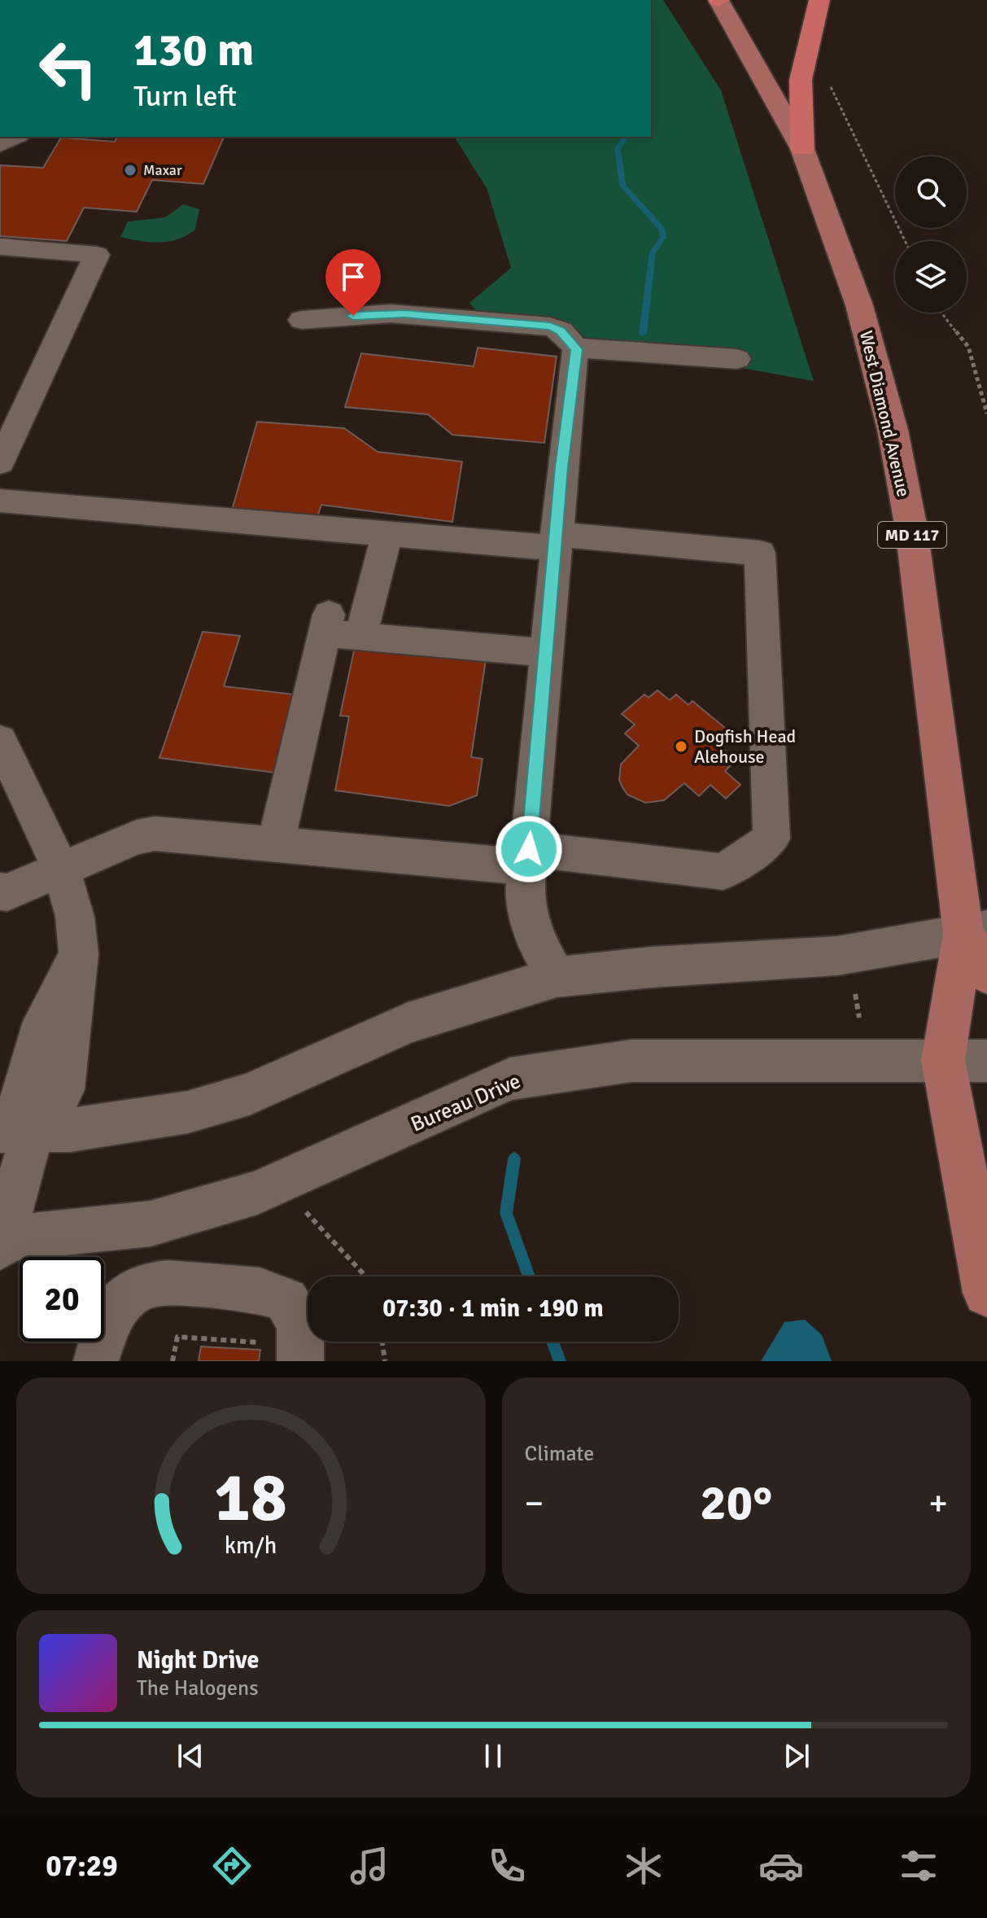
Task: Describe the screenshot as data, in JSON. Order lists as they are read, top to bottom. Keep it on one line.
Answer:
{"streets":{"main road":["West Diamond Avenue","MD 117"],"street":["Bureau Drive"]},"crossings":[["West Diamond Avenue","Bureau Drive"]],"places":["Maxar","Dogfish Head Alehouse"],"page":{"turn":["130 m","Turn left"],"limit":"20","trip":"07:30 · 1 min · 190 m","tile":"Climate","heat":["−","20°","+"],"song":["Night Drive","The Halogens"],"tabs":"07:29","gauge":["18","km/h"]}}
